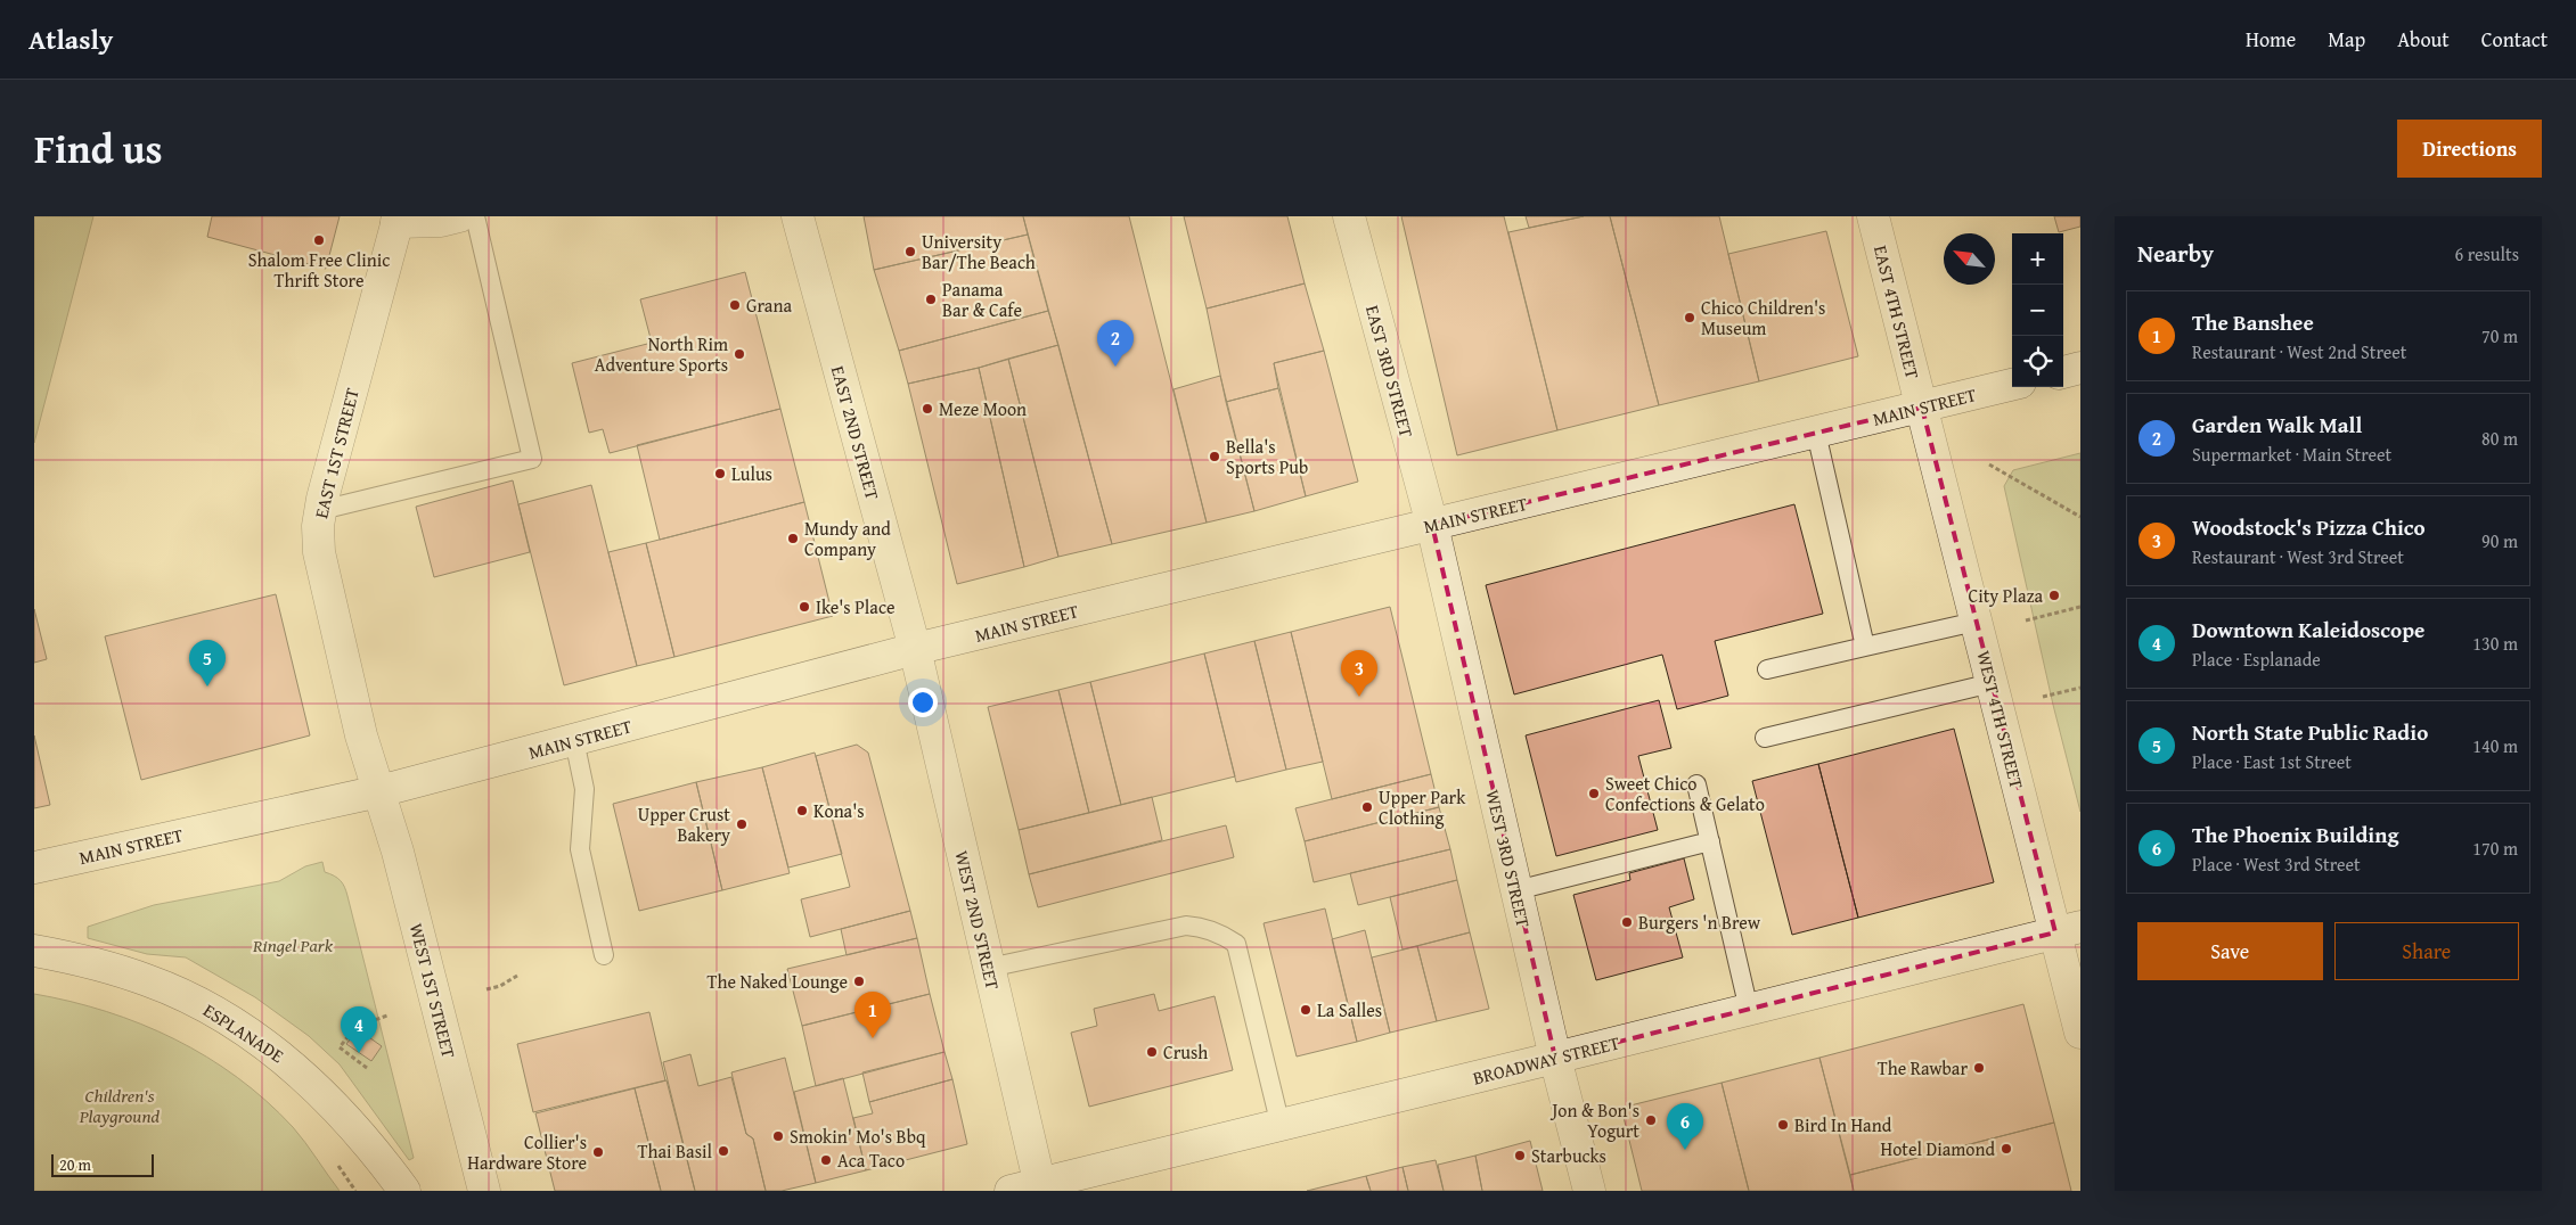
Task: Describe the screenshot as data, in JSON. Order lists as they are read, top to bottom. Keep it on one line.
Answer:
{"streets":{"street":["EAST 4TH STREET","EAST 3RD STREET","MAIN STREET","EAST 2ND STREET","EAST 1ST STREET","WEST 4TH STREET","WEST 3RD STREET","WEST 2ND STREET","WEST 1ST STREET","ESPLANADE","BROADWAY STREET"]},"crossings":[["EAST 4TH STREET","MAIN STREET"],["EAST 4TH STREET","WEST 4TH STREET"],["EAST 3RD STREET","MAIN STREET"],["EAST 3RD STREET","WEST 3RD STREET"],["MAIN STREET","EAST 2ND STREET"],["MAIN STREET","EAST 1ST STREET"],["MAIN STREET","WEST 4TH STREET"],["MAIN STREET","WEST 3RD STREET"],["MAIN STREET","WEST 2ND STREET"],["MAIN STREET","WEST 1ST STREET"],["EAST 2ND STREET","WEST 2ND STREET"],["EAST 1ST STREET","WEST 1ST STREET"],["WEST 4TH STREET","BROADWAY STREET"],["WEST 3RD STREET","BROADWAY STREET"],["WEST 2ND STREET","BROADWAY STREET"]],"parks":["Ringel Park","Children's Playground"],"places":["Shalom Free Clinic Thrift Store","University Bar/The Beach","Panama Bar & Cafe","Grana","Chico Children's Museum","North Rim Adventure Sports","Meze Moon","Bella's Sports Pub","Lulus","Mundy and Company","City Plaza","Ike's Place","Sweet Chico Confections & Gelato","Upper Park Clothing","Kona's","Upper Crust Bakery","Burgers 'n Brew","The Naked Lounge","La Salles","Crush","The Rawbar","Jon & Bon's Yogurt","Bird In Hand","Smokin' Mo's Bbq","Hotel Diamond","Thai Basil","Collier's Hardware Store","Starbucks","Aca Taco"],"scale_bar":"20 m","north":"top left","page":{"header":"Atlasly","nav":["Home","Map","About","Contact"],"title":"Find us","buttons":["Directions",["Save","Share"]],"heading":["Nearby","6 results"],"map_buttons":["+","−"],"list":[{"mark":"1","name":"The Banshee","note":"Restaurant · West 2nd Street","value":"70 m"},{"mark":"2","name":"Garden Walk Mall","note":"Supermarket · Main Street","value":"80 m"},{"mark":"3","name":"Woodstock's Pizza Chico","note":"Restaurant · West 3rd Street","value":"90 m"},{"mark":"4","name":"Downtown Kaleidoscope","note":"Place · Esplanade","value":"130 m"},{"mark":"5","name":"North State Public Radio","note":"Place · East 1st Street","value":"140 m"},{"mark":"6","name":"The Phoenix Building","note":"Place · West 3rd Street","value":"170 m"}],"pins":["2","5","3","1","4","6"],"scale":"20 m"}}
